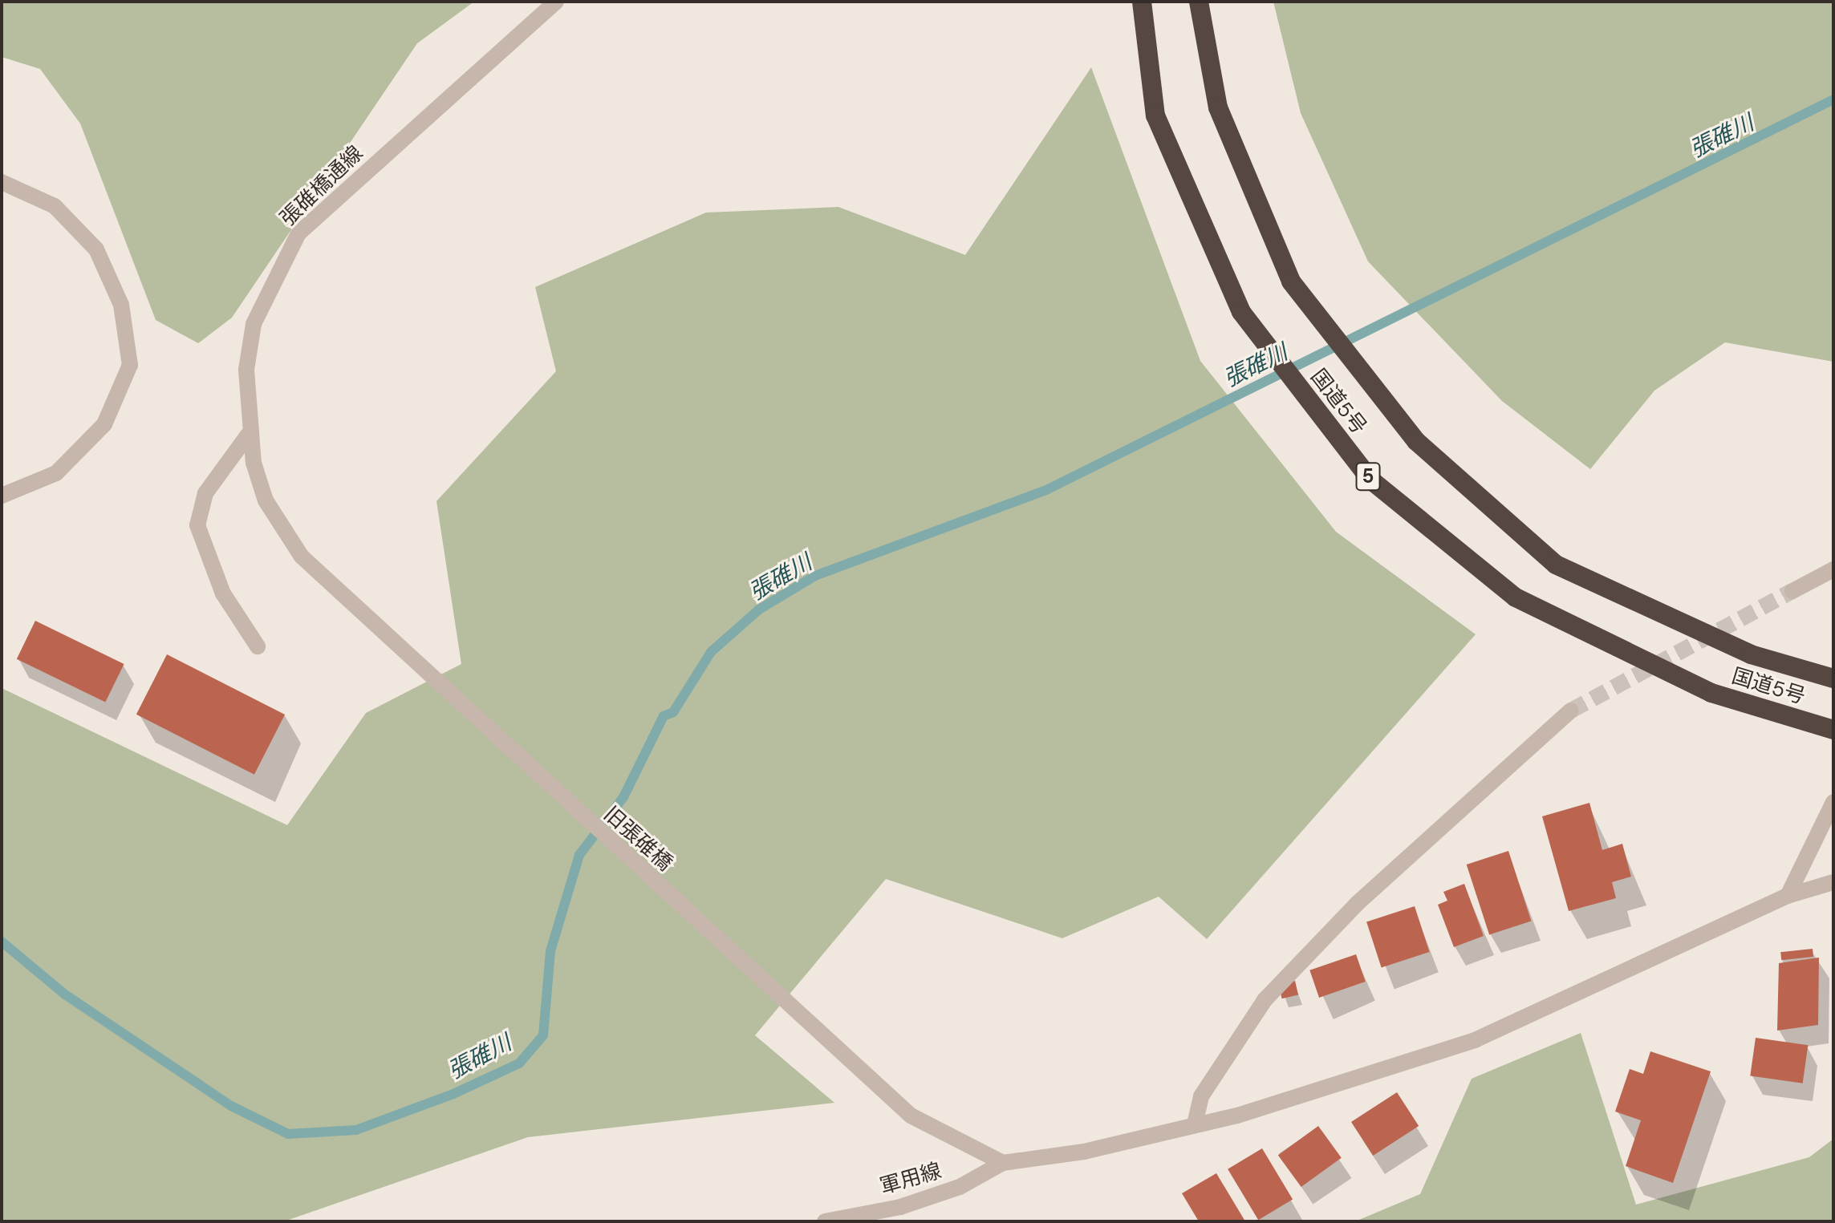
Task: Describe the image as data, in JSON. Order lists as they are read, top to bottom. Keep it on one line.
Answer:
{"streets":{"highway":["国道5号","5"],"street":["張碓橋通線","旧張碓橋","軍用線"]},"crossings":[["張碓橋通線","旧張碓橋"],["旧張碓橋","軍用線"]],"water":["張碓川"]}
